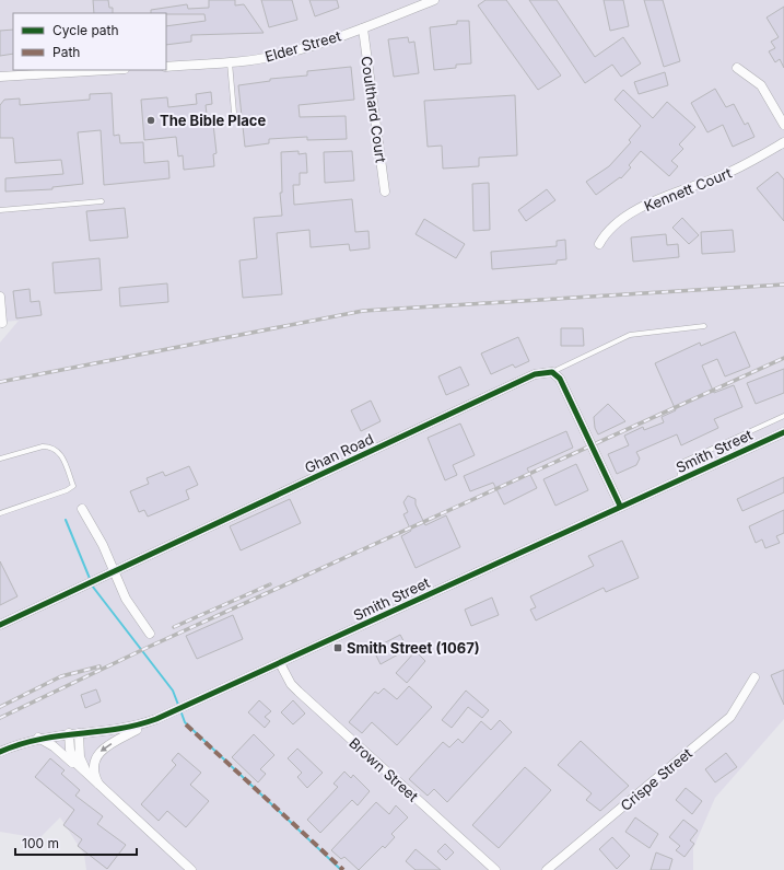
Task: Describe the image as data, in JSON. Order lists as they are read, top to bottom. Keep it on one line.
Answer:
{"streets":{"street":["Elder Street","Coulthard Court","Kennett Court","Smith Street","Ghan Road","Brown Street","Crispe Street"]},"crossings":[["Elder Street","Coulthard Court"],["Smith Street","Brown Street"]],"places":{"other":["The Bible Place"],"transit":["Smith Street (1067)"]},"legend":["Cycle path","Path"],"scale_bar":"100 m"}
